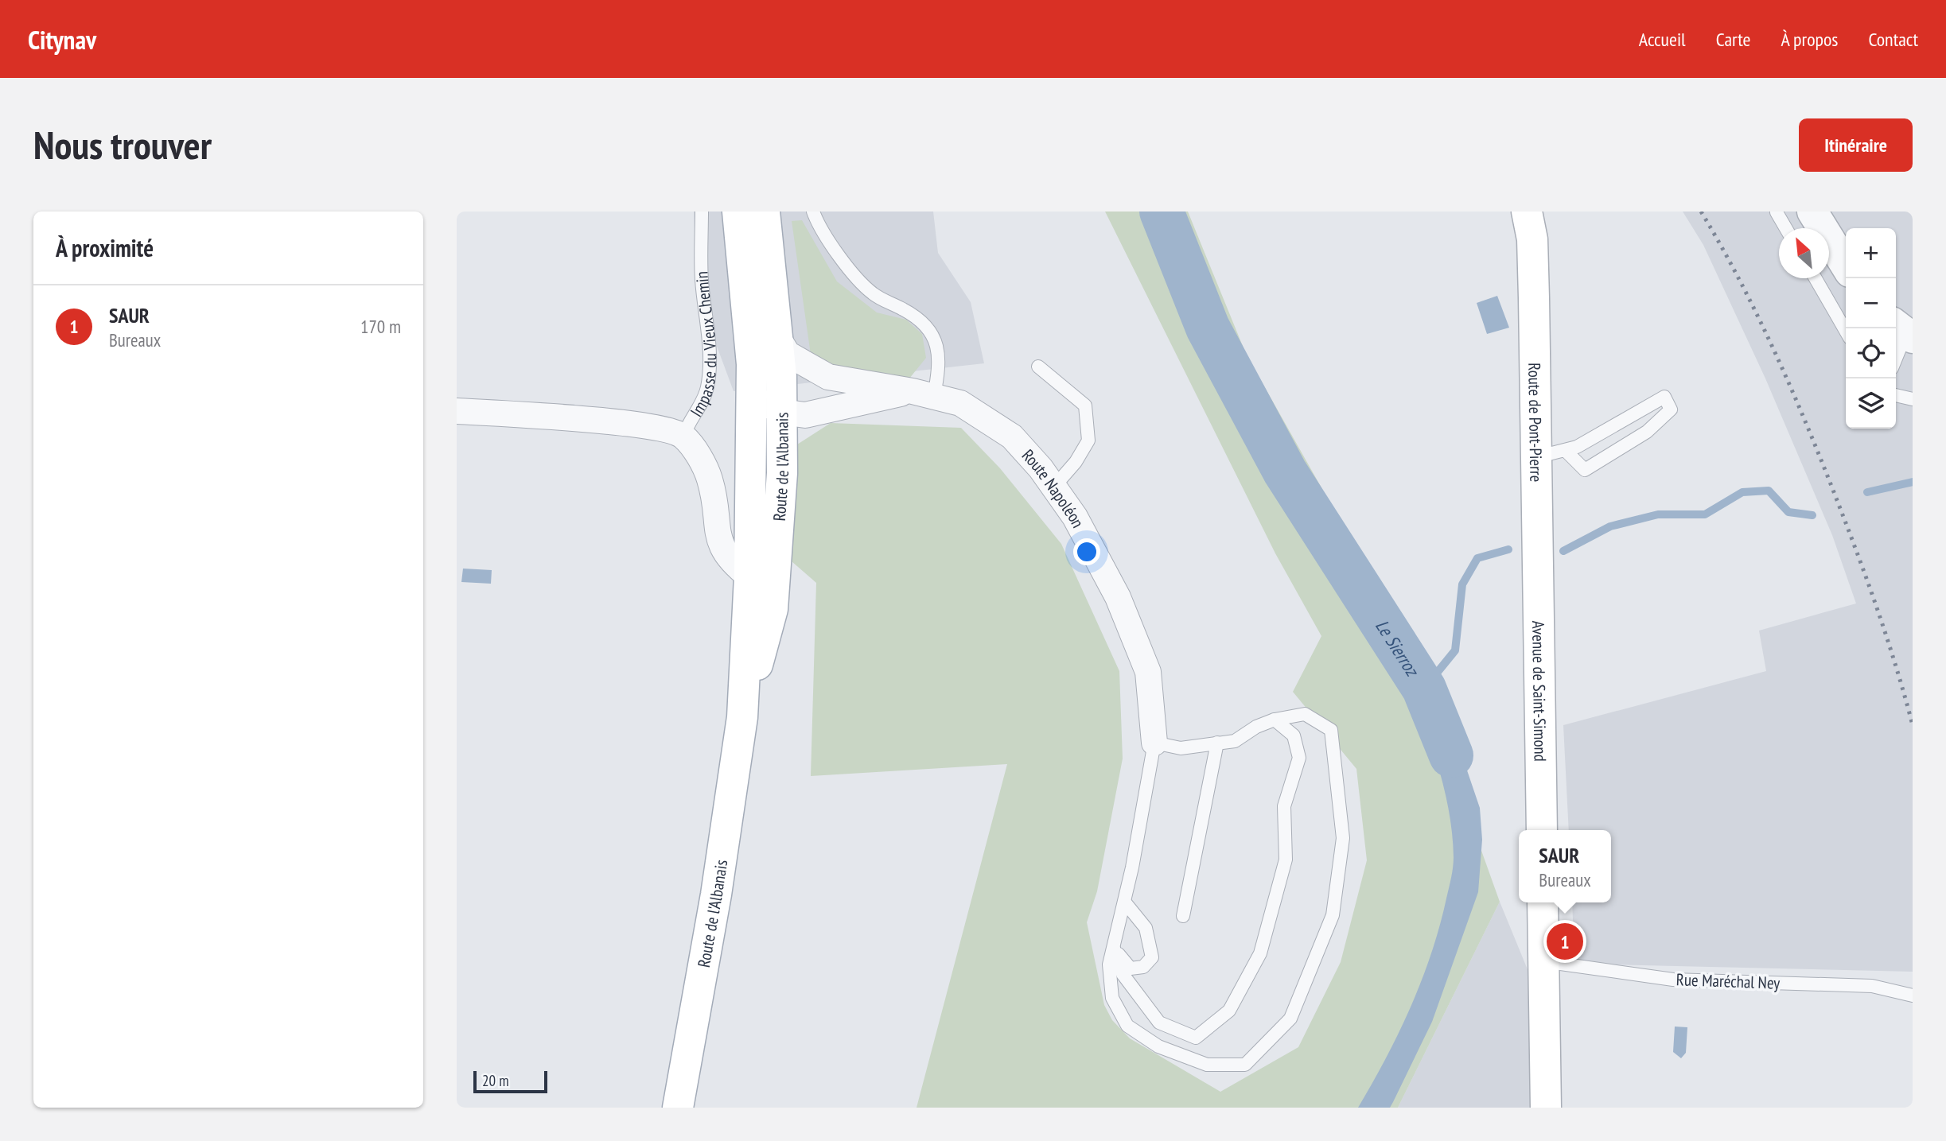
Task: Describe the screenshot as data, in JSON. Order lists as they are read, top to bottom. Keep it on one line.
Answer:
{"streets":{"main road":["Route de Pont-Pierre","Route de l'Albanais","Avenue de Saint-Simond"],"street":["Impasse du Vieux Chemin","Route Napoléon"],"lane":["Rue Maréchal Ney"]},"crossings":[["Impasse du Vieux Chemin","Route de l'Albanais"],["Route de Pont-Pierre","Avenue de Saint-Simond"],["Route de l'Albanais","Route Napoléon"]],"water":["Le Sierroz"],"scale_bar":"20 m","north":"top left","page":{"header":"Citynav","nav":["Accueil","Carte","À propos","Contact"],"buttons":"Itinéraire","title":"Nous trouver","heading":"À proximité","map_buttons":["+","−"],"list":[{"mark":"1","name":"SAUR","note":"Bureaux","value":"170 m"}],"popup":["SAUR","Bureaux"],"pins":"1","scale":"20 m"}}
